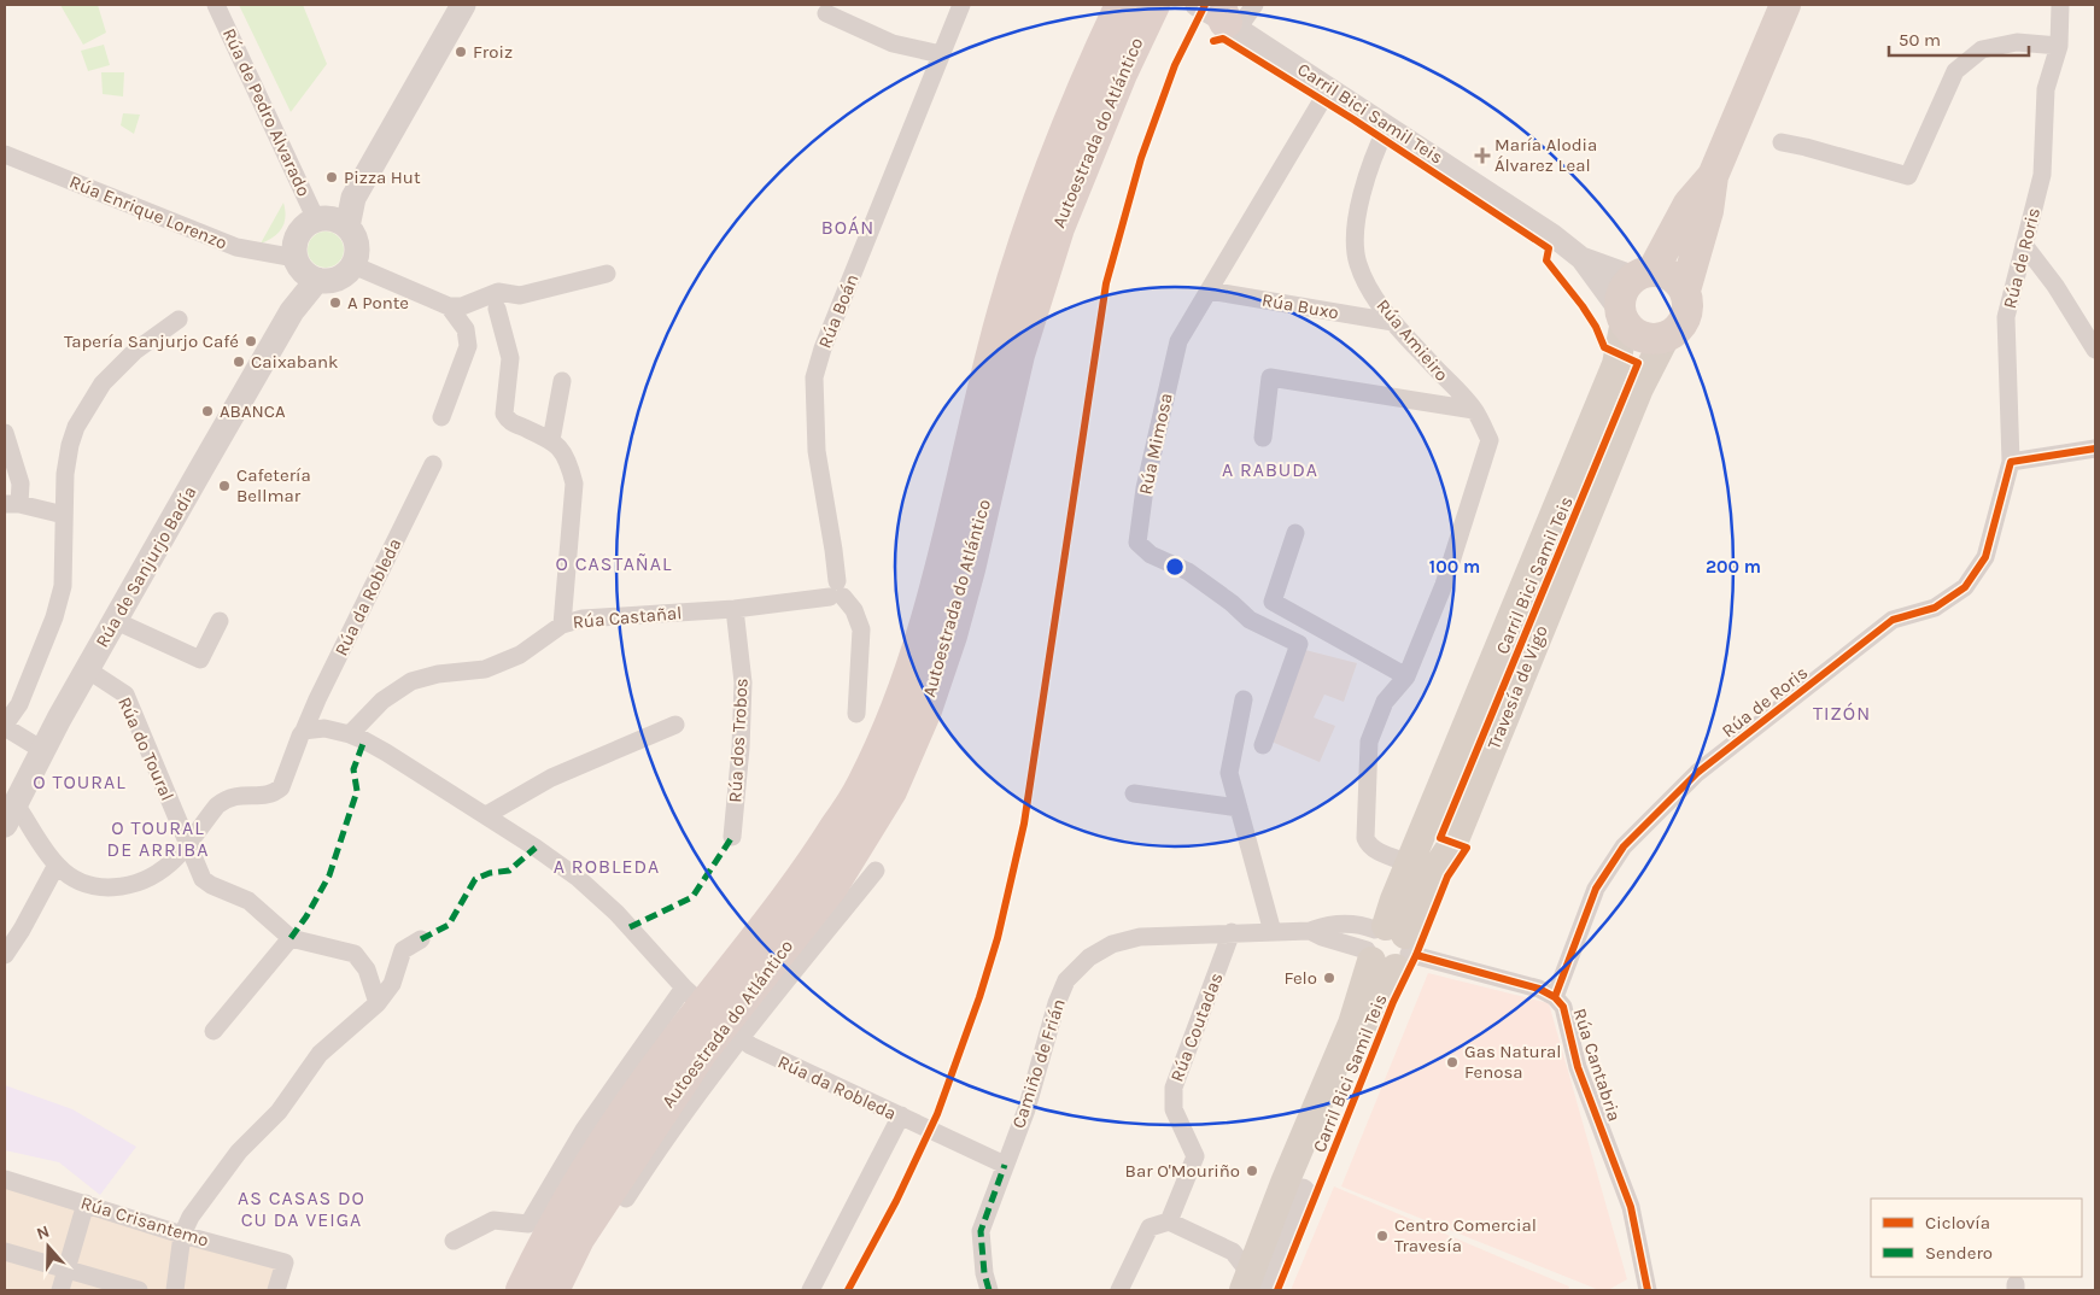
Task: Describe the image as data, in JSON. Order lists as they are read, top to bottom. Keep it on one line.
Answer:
{"streets":{"highway":["Autoestrada do Atlántico"],"main road":["Rúa de Sanjurjo Badía","Travesía de Vigo"],"street":["Rúa de Pedro Alvarado","Rúa Enrique Lorenzo","Rúa de Roris","Rúa Buxo","Rúa Boán","Rúa Amieiro","Rúa Mimosa","Rúa da Robleda","Rúa Castañal","Rúa dos Trobos","Rúa do Toural","Rúa Coutadas","Camiño de Frián","Rúa Cantabria","Rúa Crisantemo"],"cycle path":["Carril Bici Samil Teis"]},"crossings":[["Rúa de Pedro Alvarado","Rúa Enrique Lorenzo"],["Rúa de Pedro Alvarado","Rúa de Sanjurjo Badía"],["Rúa Enrique Lorenzo","Rúa de Sanjurjo Badía"],["Rúa de Roris","Rúa Cantabria"],["Rúa Buxo","Rúa Amieiro"],["Rúa Buxo","Rúa Mimosa"],["Rúa Boán","Rúa Castañal"],["Rúa Amieiro","Travesía de Vigo"],["Rúa de Sanjurjo Badía","Rúa da Robleda"],["Rúa de Sanjurjo Badía","Rúa do Toural"],["Rúa da Robleda","Rúa Castañal"],["Rúa da Robleda","Rúa do Toural"],["Rúa da Robleda","Camiño de Frián"],["Rúa Castañal","Rúa dos Trobos"],["Travesía de Vigo","Camiño de Frián"],["Travesía de Vigo","Rúa Cantabria"],["Rúa Coutadas","Camiño de Frián"],["Camiño de Frián","Rúa Cantabria"]],"districts":["BOÁN","A RABUDA","O CASTAÑAL","TIZÓN","O TOURAL","O TOURAL DE ARRIBA","A ROBLEDA","AS CASAS DO CU DA VEIGA"],"places":{"other":["Froiz","Pizza Hut","A Ponte","Tapería Sanjurjo Café","Caixabank","ABANCA","Cafetería Bellmar","Felo","Gas Natural Fenosa","Bar O'Mouriño","Centro Comercial Travesía"],"health":["María Alodia Álvarez Leal"]},"legend":["Ciclovía","Sendero"],"scale_bar":"50 m","north":"top","rings":["100 m","200 m"]}
